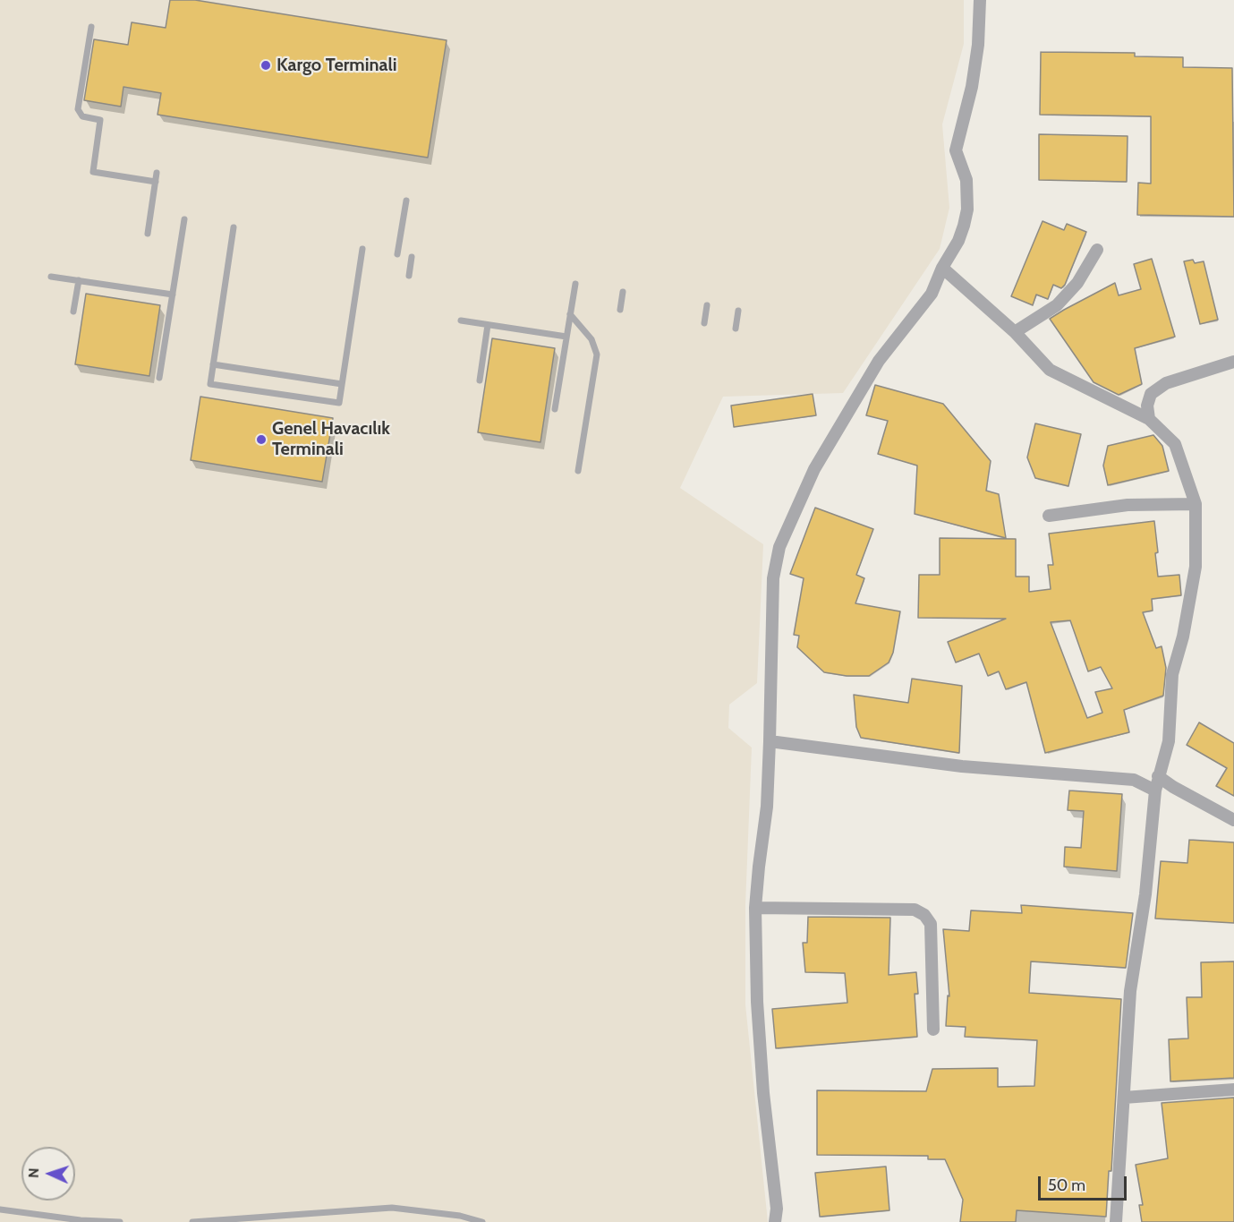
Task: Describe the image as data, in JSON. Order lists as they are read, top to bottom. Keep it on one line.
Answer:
{"places":["Kargo Terminali","Genel Havacılık Terminali"],"scale_bar":"50 m","north":"left"}
